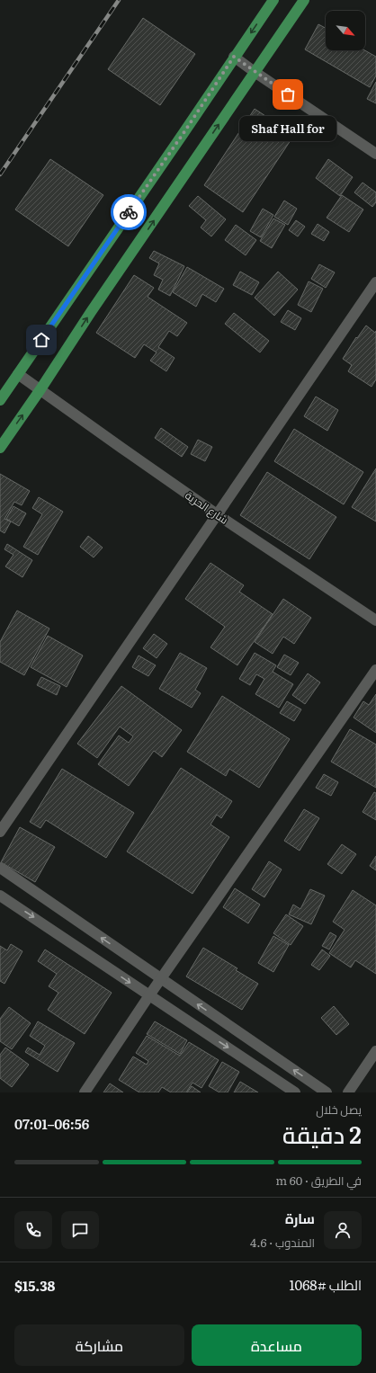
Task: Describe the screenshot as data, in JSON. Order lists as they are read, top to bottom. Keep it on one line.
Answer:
{"streets":{"street":["شارع الحرية"]},"places":["Shaf Hall for"],"north":"bottom right","page":{"bubble":"Shaf Hall for","heading":["2 دقيقة","يصل خلال","06:56–07:01"],"panel":["سارة","المندوب · 4.6","الطلب #1068","$15.38"],"bar":"في الطريق · 60 m","buttons":["مساعدة","مشاركة"]}}
